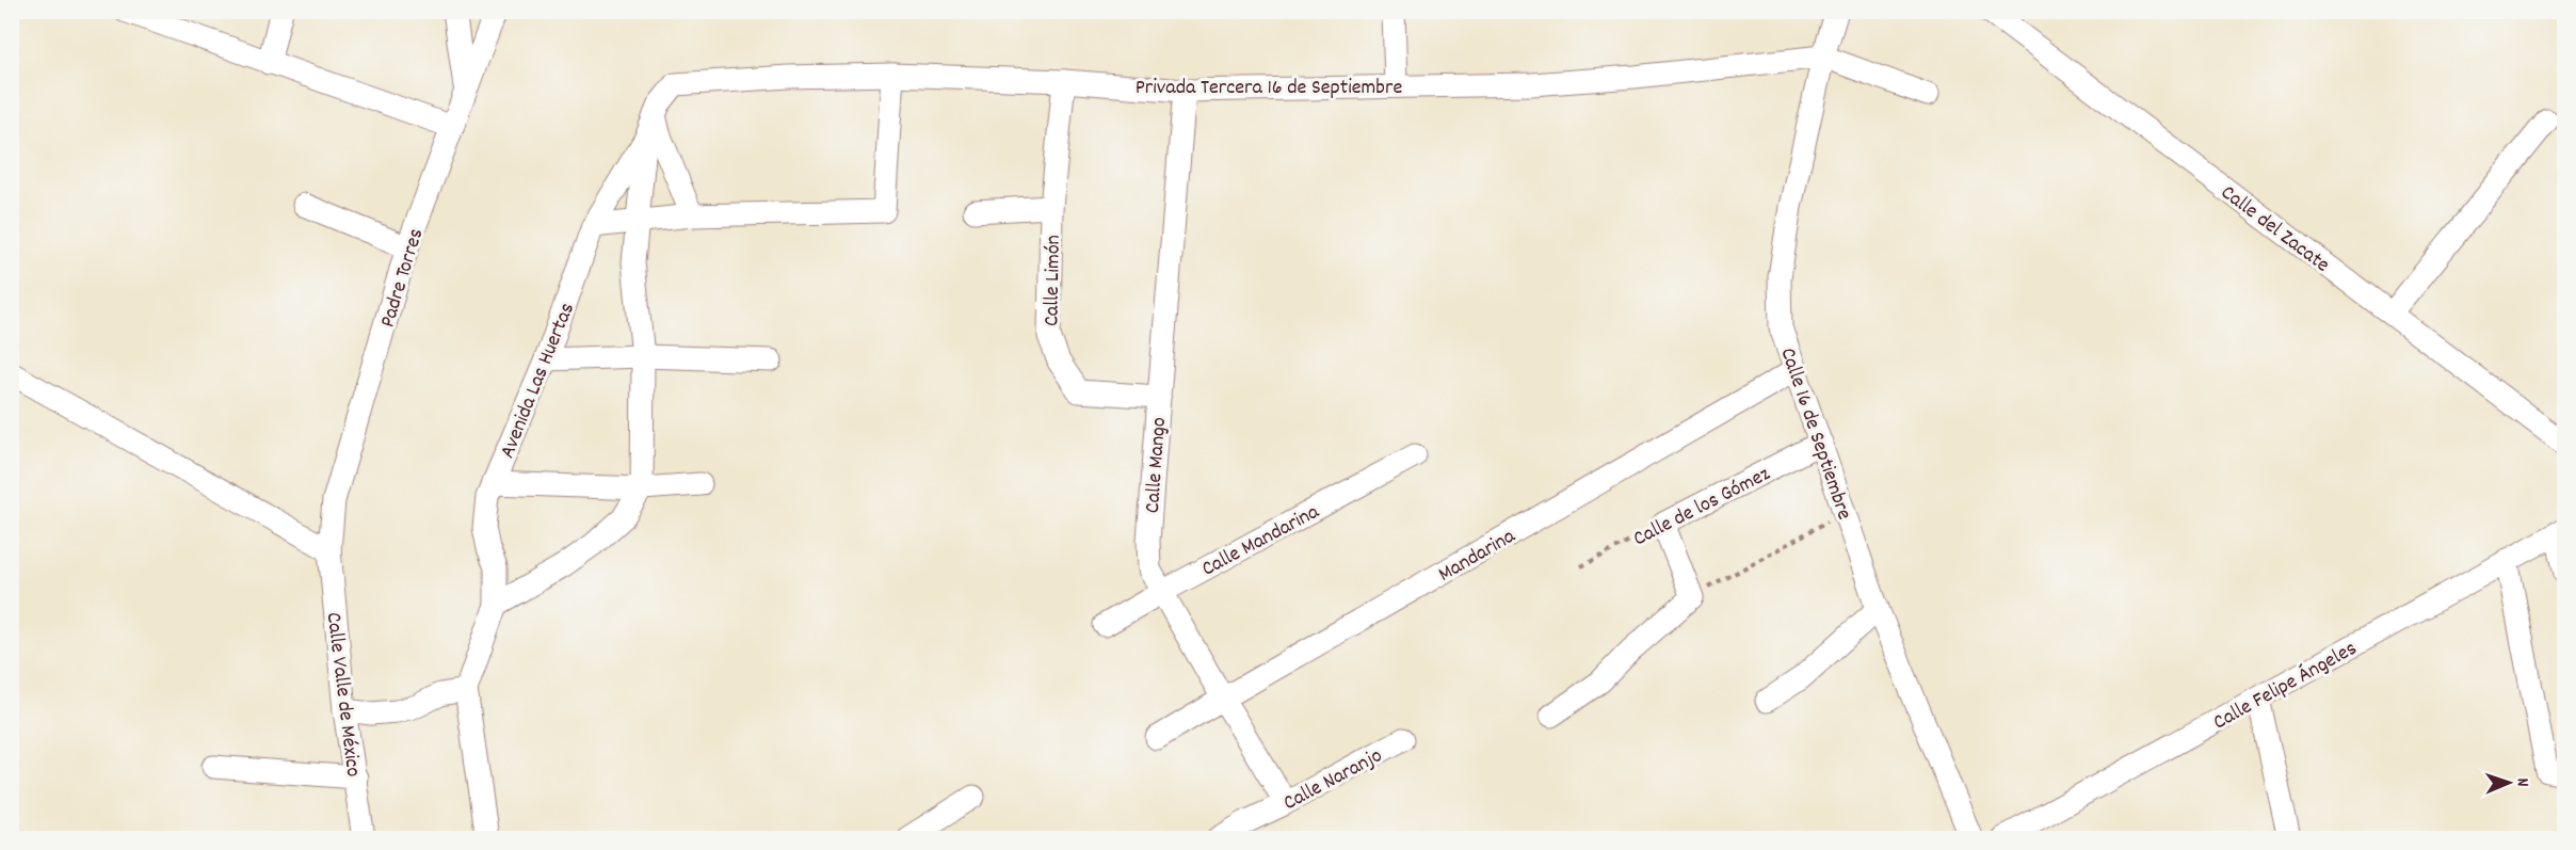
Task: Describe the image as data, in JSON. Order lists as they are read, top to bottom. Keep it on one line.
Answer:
{"streets":{"street":["Privada Tercera 16 de Septiembre","Calle del Zacate","Padre Torres","Calle Limón","Avenida Las Huertas","Calle 16 de Septiembre","Calle Mango","Calle de los Gómez","Calle Mandarina","Mandarina","Calle Felipe Ángeles","Calle Valle de México","Calle Naranjo"]},"crossings":[["Privada Tercera 16 de Septiembre","Calle Limón"],["Privada Tercera 16 de Septiembre","Avenida Las Huertas"],["Privada Tercera 16 de Septiembre","Calle 16 de Septiembre"],["Privada Tercera 16 de Septiembre","Calle Mango"],["Padre Torres","Calle Valle de México"],["Calle Limón","Calle Mango"],["Calle 16 de Septiembre","Calle de los Gómez"],["Calle 16 de Septiembre","Mandarina"],["Calle Mango","Calle Mandarina"],["Calle Mango","Mandarina"],["Calle Mango","Calle Naranjo"]],"north":"right"}
